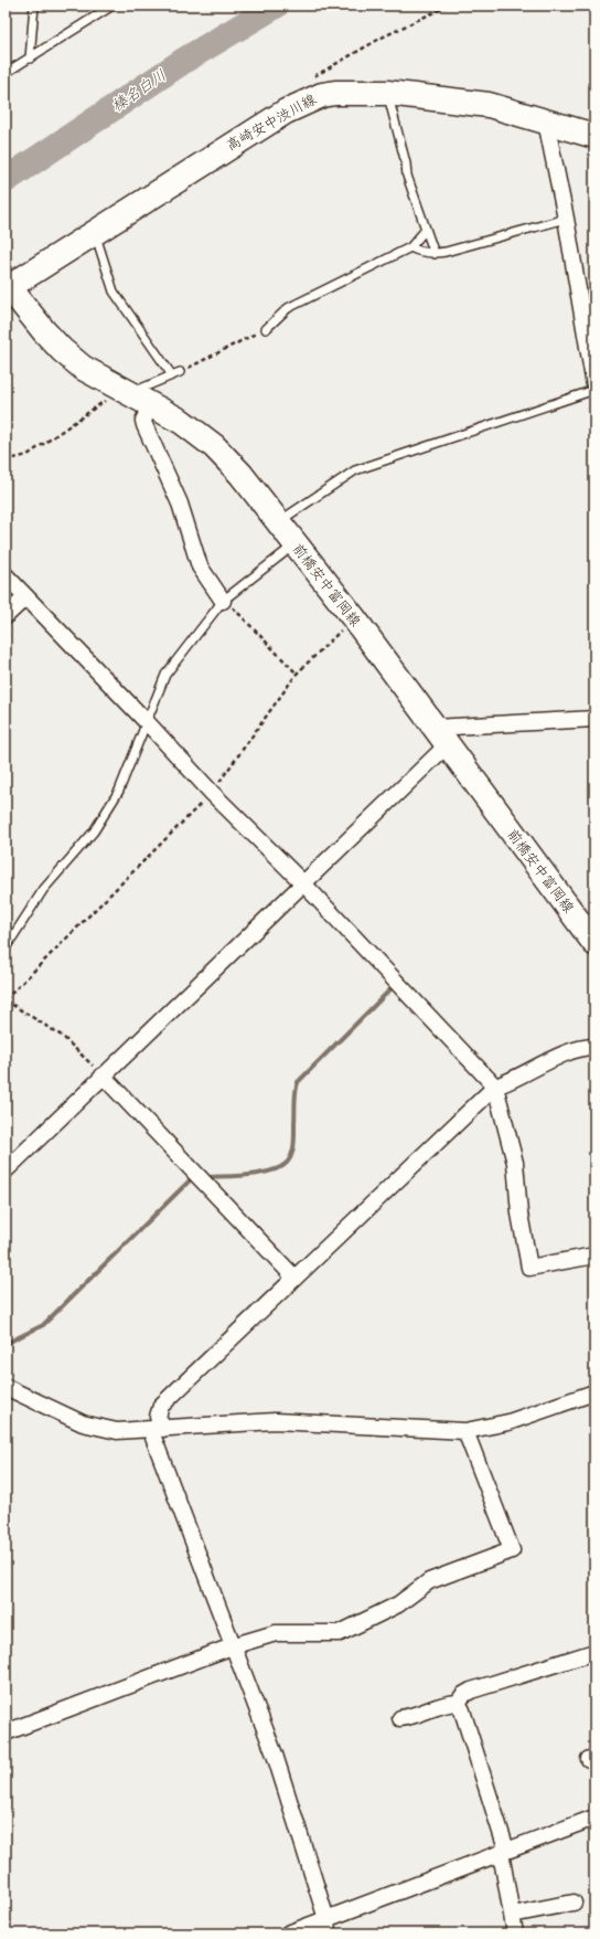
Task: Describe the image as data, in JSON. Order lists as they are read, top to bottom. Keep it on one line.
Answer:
{"streets":{"main road":["高崎安中渋川線","前橋安中富岡線"]},"crossings":[["高崎安中渋川線","前橋安中富岡線"]],"water":["榛名白川"]}
